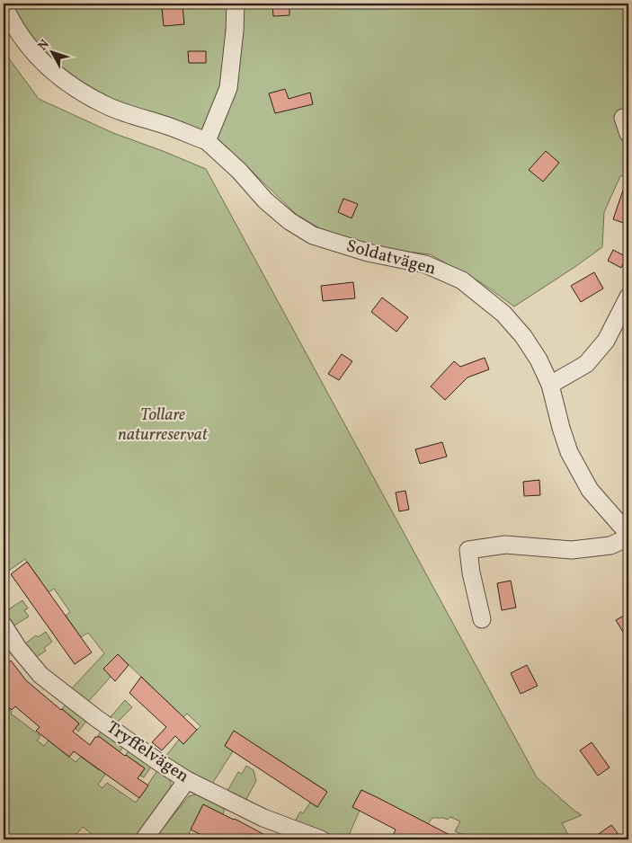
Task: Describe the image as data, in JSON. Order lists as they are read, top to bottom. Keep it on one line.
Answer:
{"streets":{"street":["Soldatvägen","Tryffelvägen"]},"parks":["Tollare naturreservat"],"north":"top left"}
